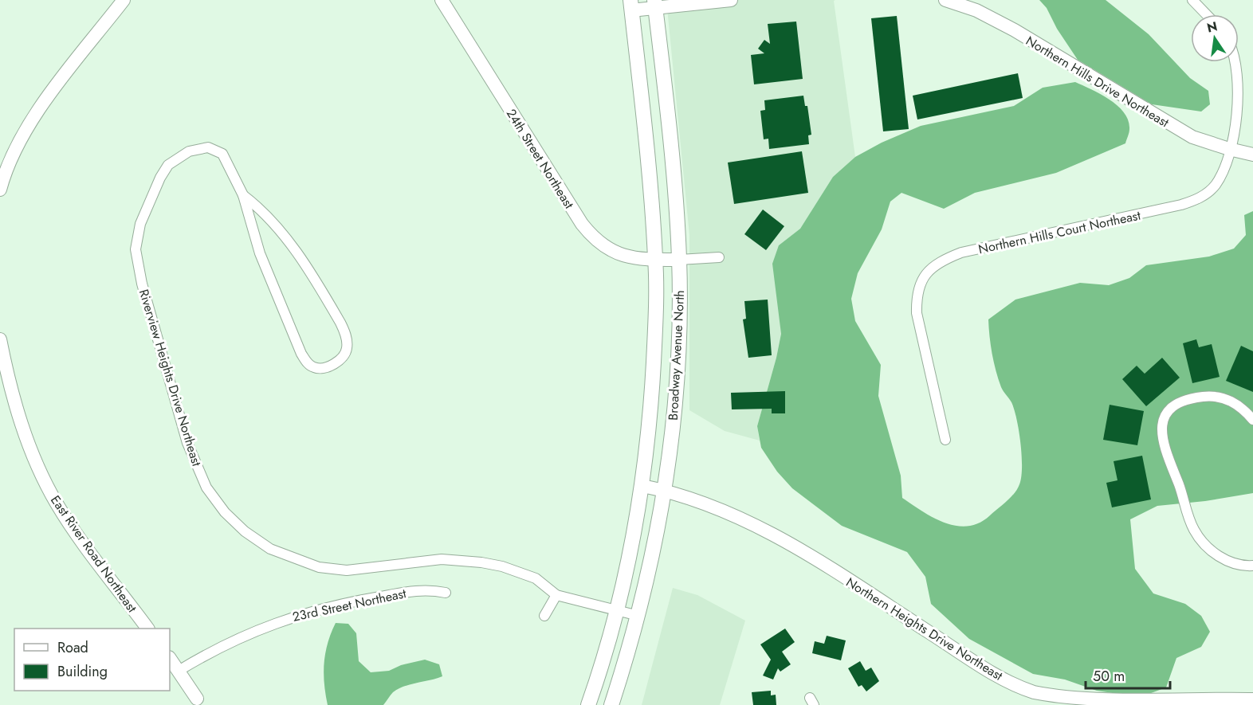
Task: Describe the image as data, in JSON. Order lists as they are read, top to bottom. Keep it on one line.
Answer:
{"streets":{"main road":["Broadway Avenue North"],"street":["Northern Hills Drive Northeast","24th Street Northeast","Northern Hills Court Northeast","Riverview Heights Drive Northeast","East River Road Northeast","23rd Street Northeast","Northern Heights Drive Northeast"]},"crossings":[["Northern Hills Drive Northeast","Northern Hills Court Northeast"],["24th Street Northeast","Broadway Avenue North"],["Broadway Avenue North","Riverview Heights Drive Northeast"],["Broadway Avenue North","Northern Heights Drive Northeast"]],"legend":["Road","Building"],"scale_bar":"50 m","north":"top"}
